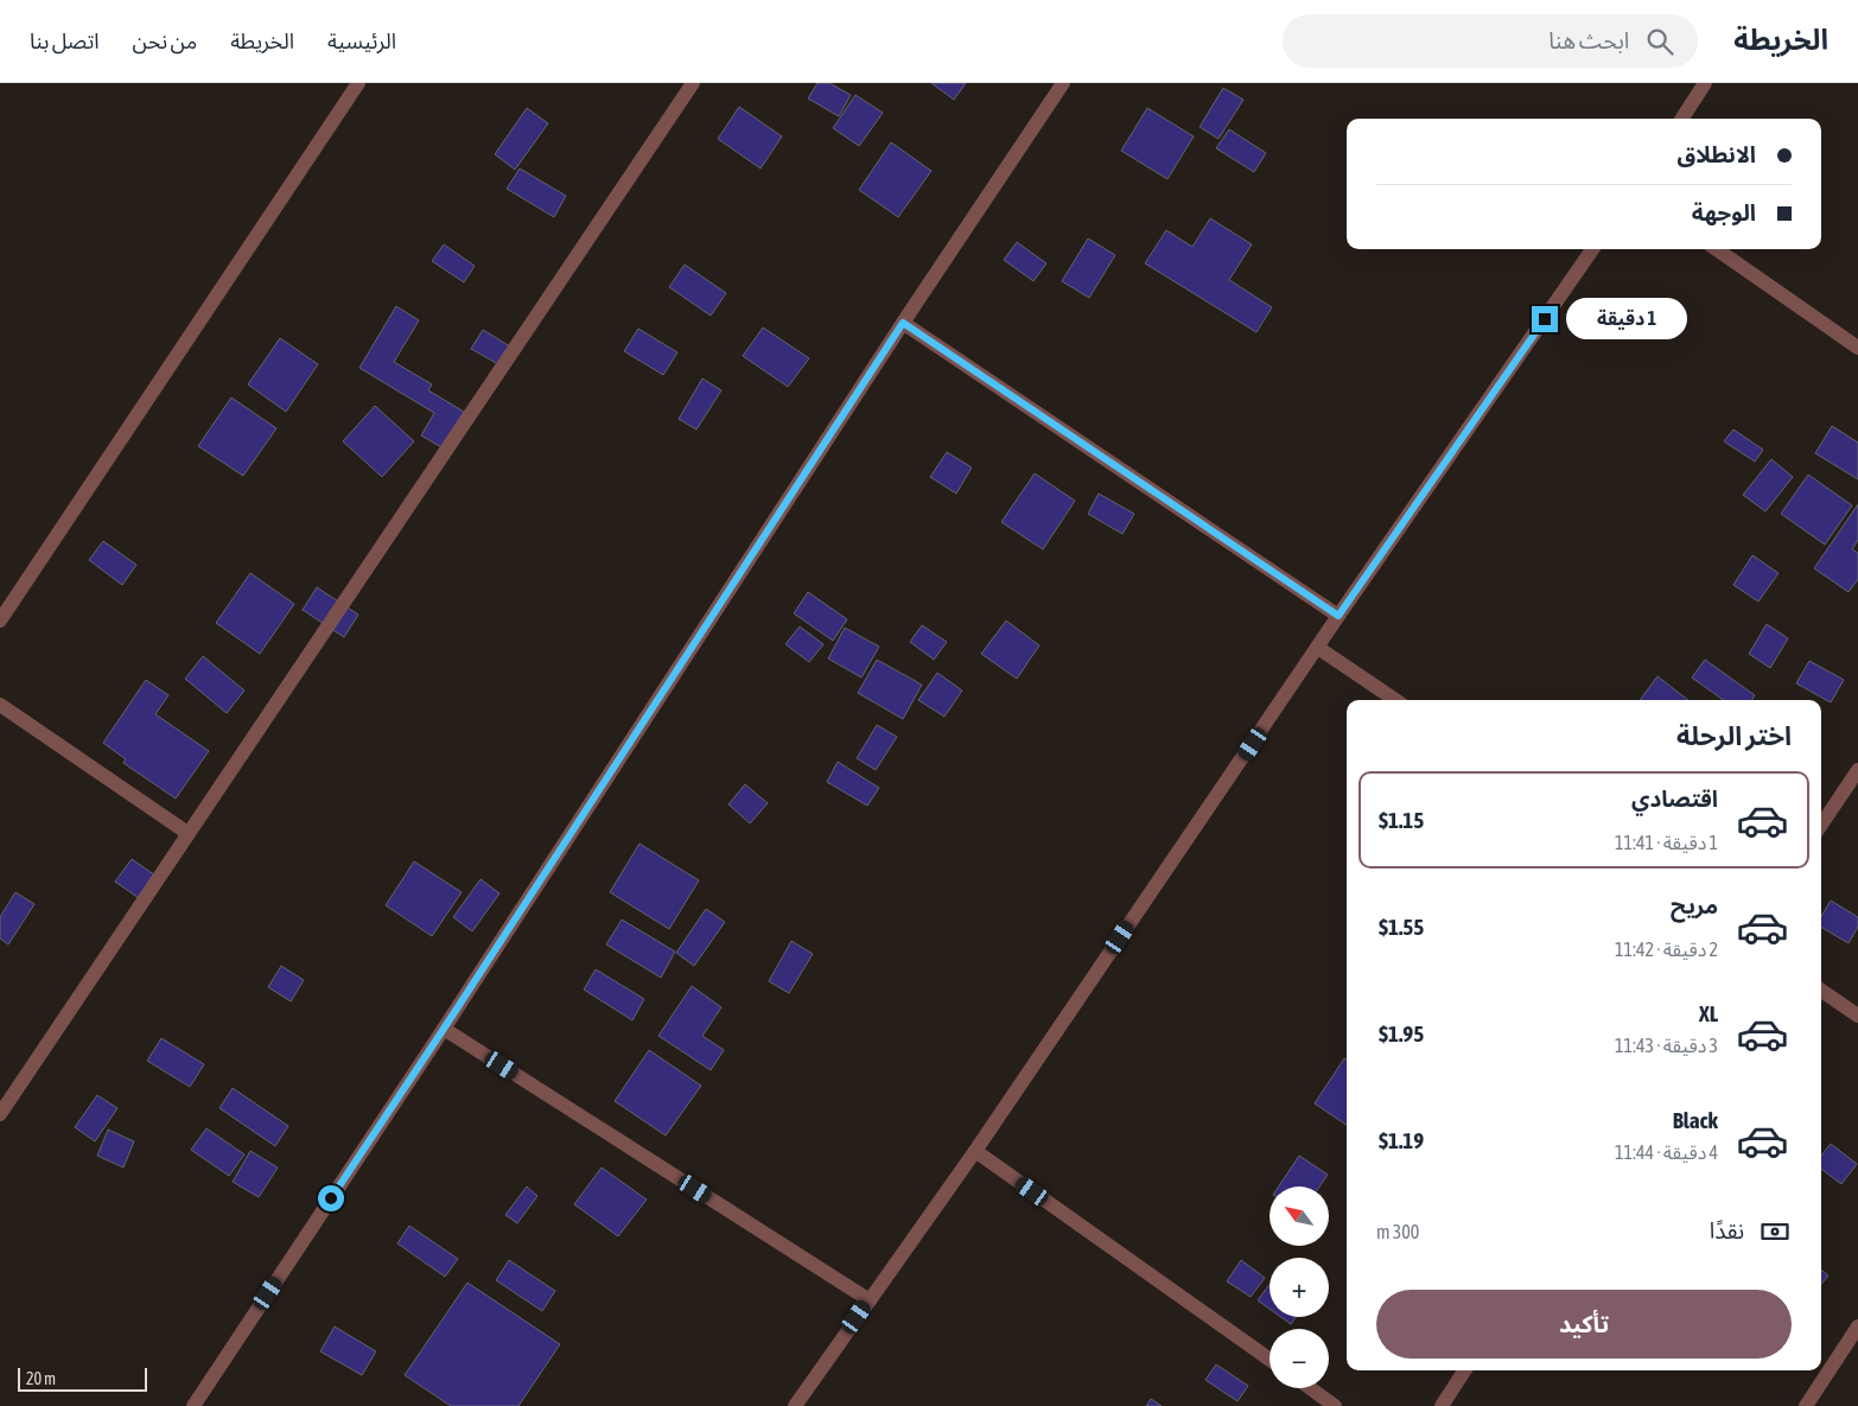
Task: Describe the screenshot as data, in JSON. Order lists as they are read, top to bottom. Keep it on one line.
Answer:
{"scale_bar":"20 m","north":"top left","page":{"header":"الخريطة","search":"ابحث هنا","nav":["الرئيسية","الخريطة","من نحن","اتصل بنا"],"banner":["الانطلاق","الوجهة"],"bubble":"1 دقيقة","heading":"اختر الرحلة","list":[{"name":"اقتصادي","note":"1 دقيقة · 11:41","value":"$1.15"},{"name":"مريح","note":"2 دقيقة · 11:42","value":"$1.55"},{"name":"XL","note":"3 دقيقة · 11:43","value":"$1.95"},{"name":"Black","note":"4 دقيقة · 11:44","value":"$1.19"}],"map_buttons":["+","−"],"pay":["نقدًا","300 m"],"buttons":"تأكيد","scale":"20 m"}}
